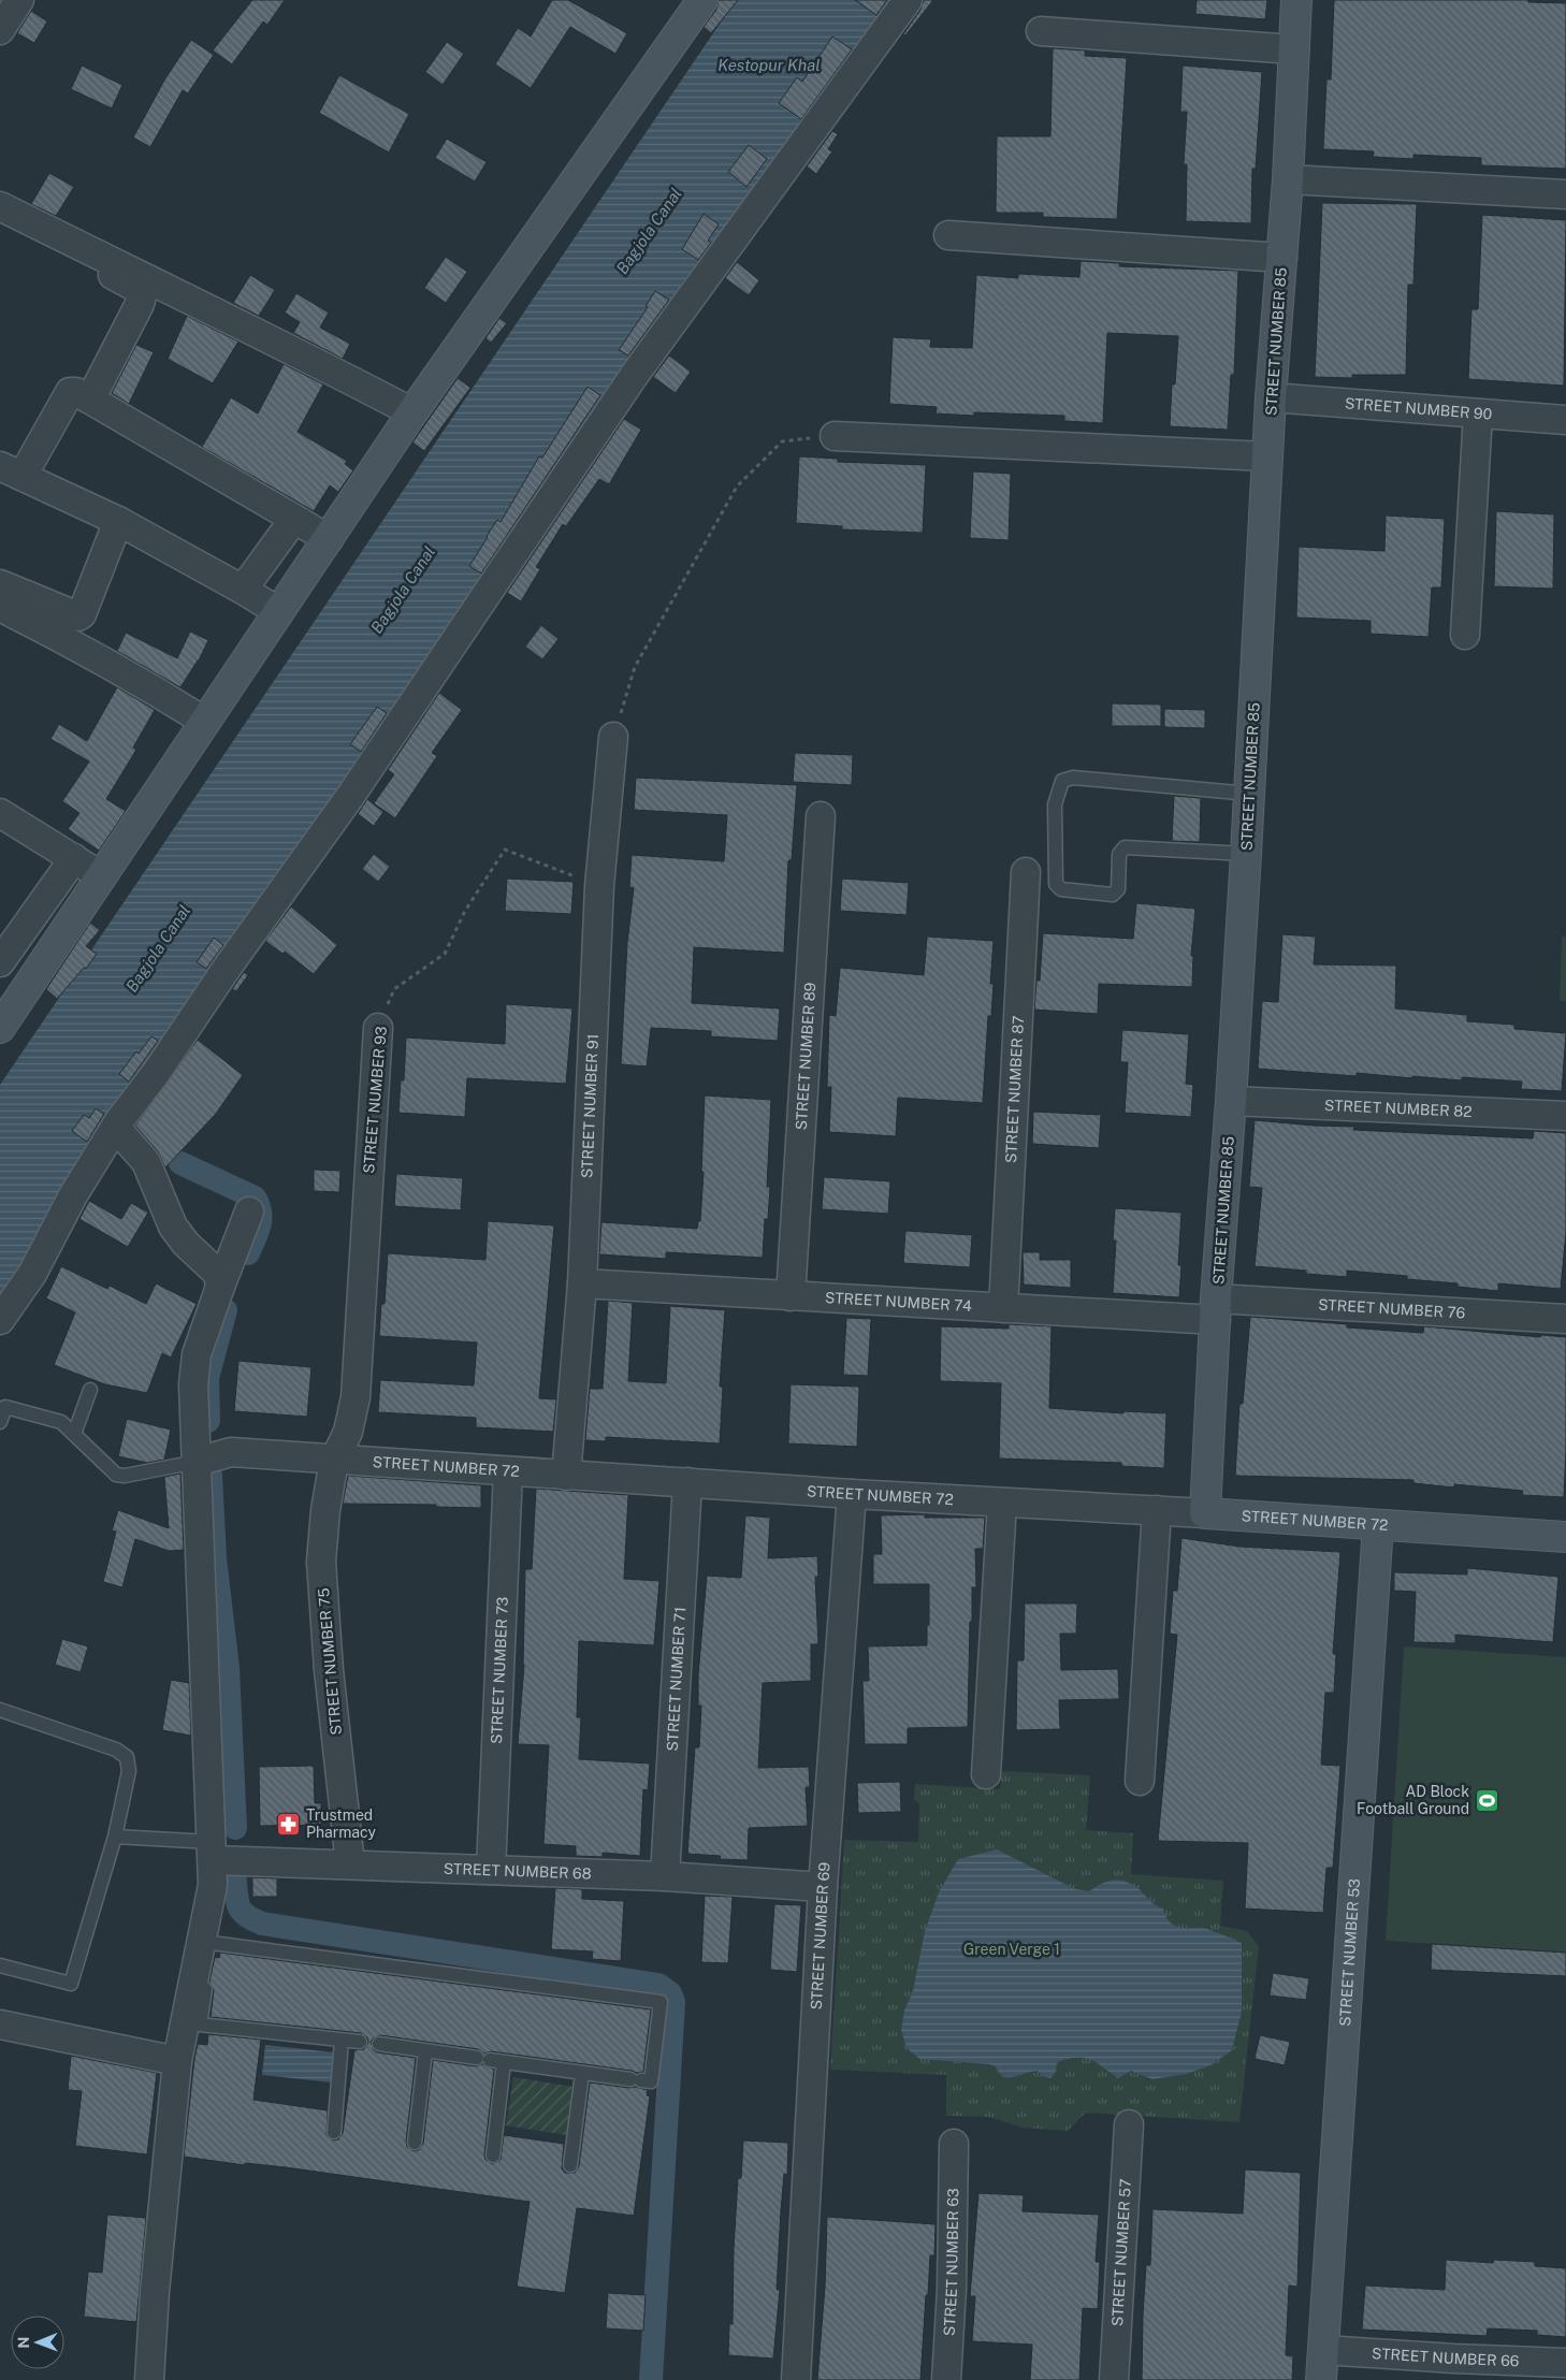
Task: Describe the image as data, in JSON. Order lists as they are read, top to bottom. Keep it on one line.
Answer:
{"streets":{"street":["STREET NUMBER 85","STREET NUMBER 90","STREET NUMBER 89","STREET NUMBER 87","STREET NUMBER 93","STREET NUMBER 91","STREET NUMBER 82","STREET NUMBER 74","STREET NUMBER 76","STREET NUMBER 72","STREET NUMBER 75","STREET NUMBER 73","STREET NUMBER 71","STREET NUMBER 68","STREET NUMBER 69","STREET NUMBER 53","STREET NUMBER 57","STREET NUMBER 63","STREET NUMBER 66"]},"crossings":[["STREET NUMBER 85","STREET NUMBER 90"],["STREET NUMBER 85","STREET NUMBER 82"],["STREET NUMBER 85","STREET NUMBER 74"],["STREET NUMBER 85","STREET NUMBER 76"],["STREET NUMBER 85","STREET NUMBER 72"],["STREET NUMBER 89","STREET NUMBER 74"],["STREET NUMBER 87","STREET NUMBER 74"],["STREET NUMBER 93","STREET NUMBER 91"],["STREET NUMBER 93","STREET NUMBER 72"],["STREET NUMBER 93","STREET NUMBER 75"],["STREET NUMBER 91","STREET NUMBER 74"],["STREET NUMBER 91","STREET NUMBER 72"],["STREET NUMBER 74","STREET NUMBER 76"],["STREET NUMBER 72","STREET NUMBER 75"],["STREET NUMBER 72","STREET NUMBER 73"],["STREET NUMBER 72","STREET NUMBER 71"],["STREET NUMBER 72","STREET NUMBER 69"],["STREET NUMBER 72","STREET NUMBER 53"],["STREET NUMBER 75","STREET NUMBER 68"],["STREET NUMBER 73","STREET NUMBER 68"],["STREET NUMBER 71","STREET NUMBER 68"],["STREET NUMBER 68","STREET NUMBER 69"],["STREET NUMBER 53","STREET NUMBER 66"]],"water":["Kestopur Khal","Bagjola Canal"],"parks":["Green Verge 1"],"places":{"sports":["AD Block Football Ground"],"pharmacy":["Trustmed Pharmacy"]},"north":"left"}
